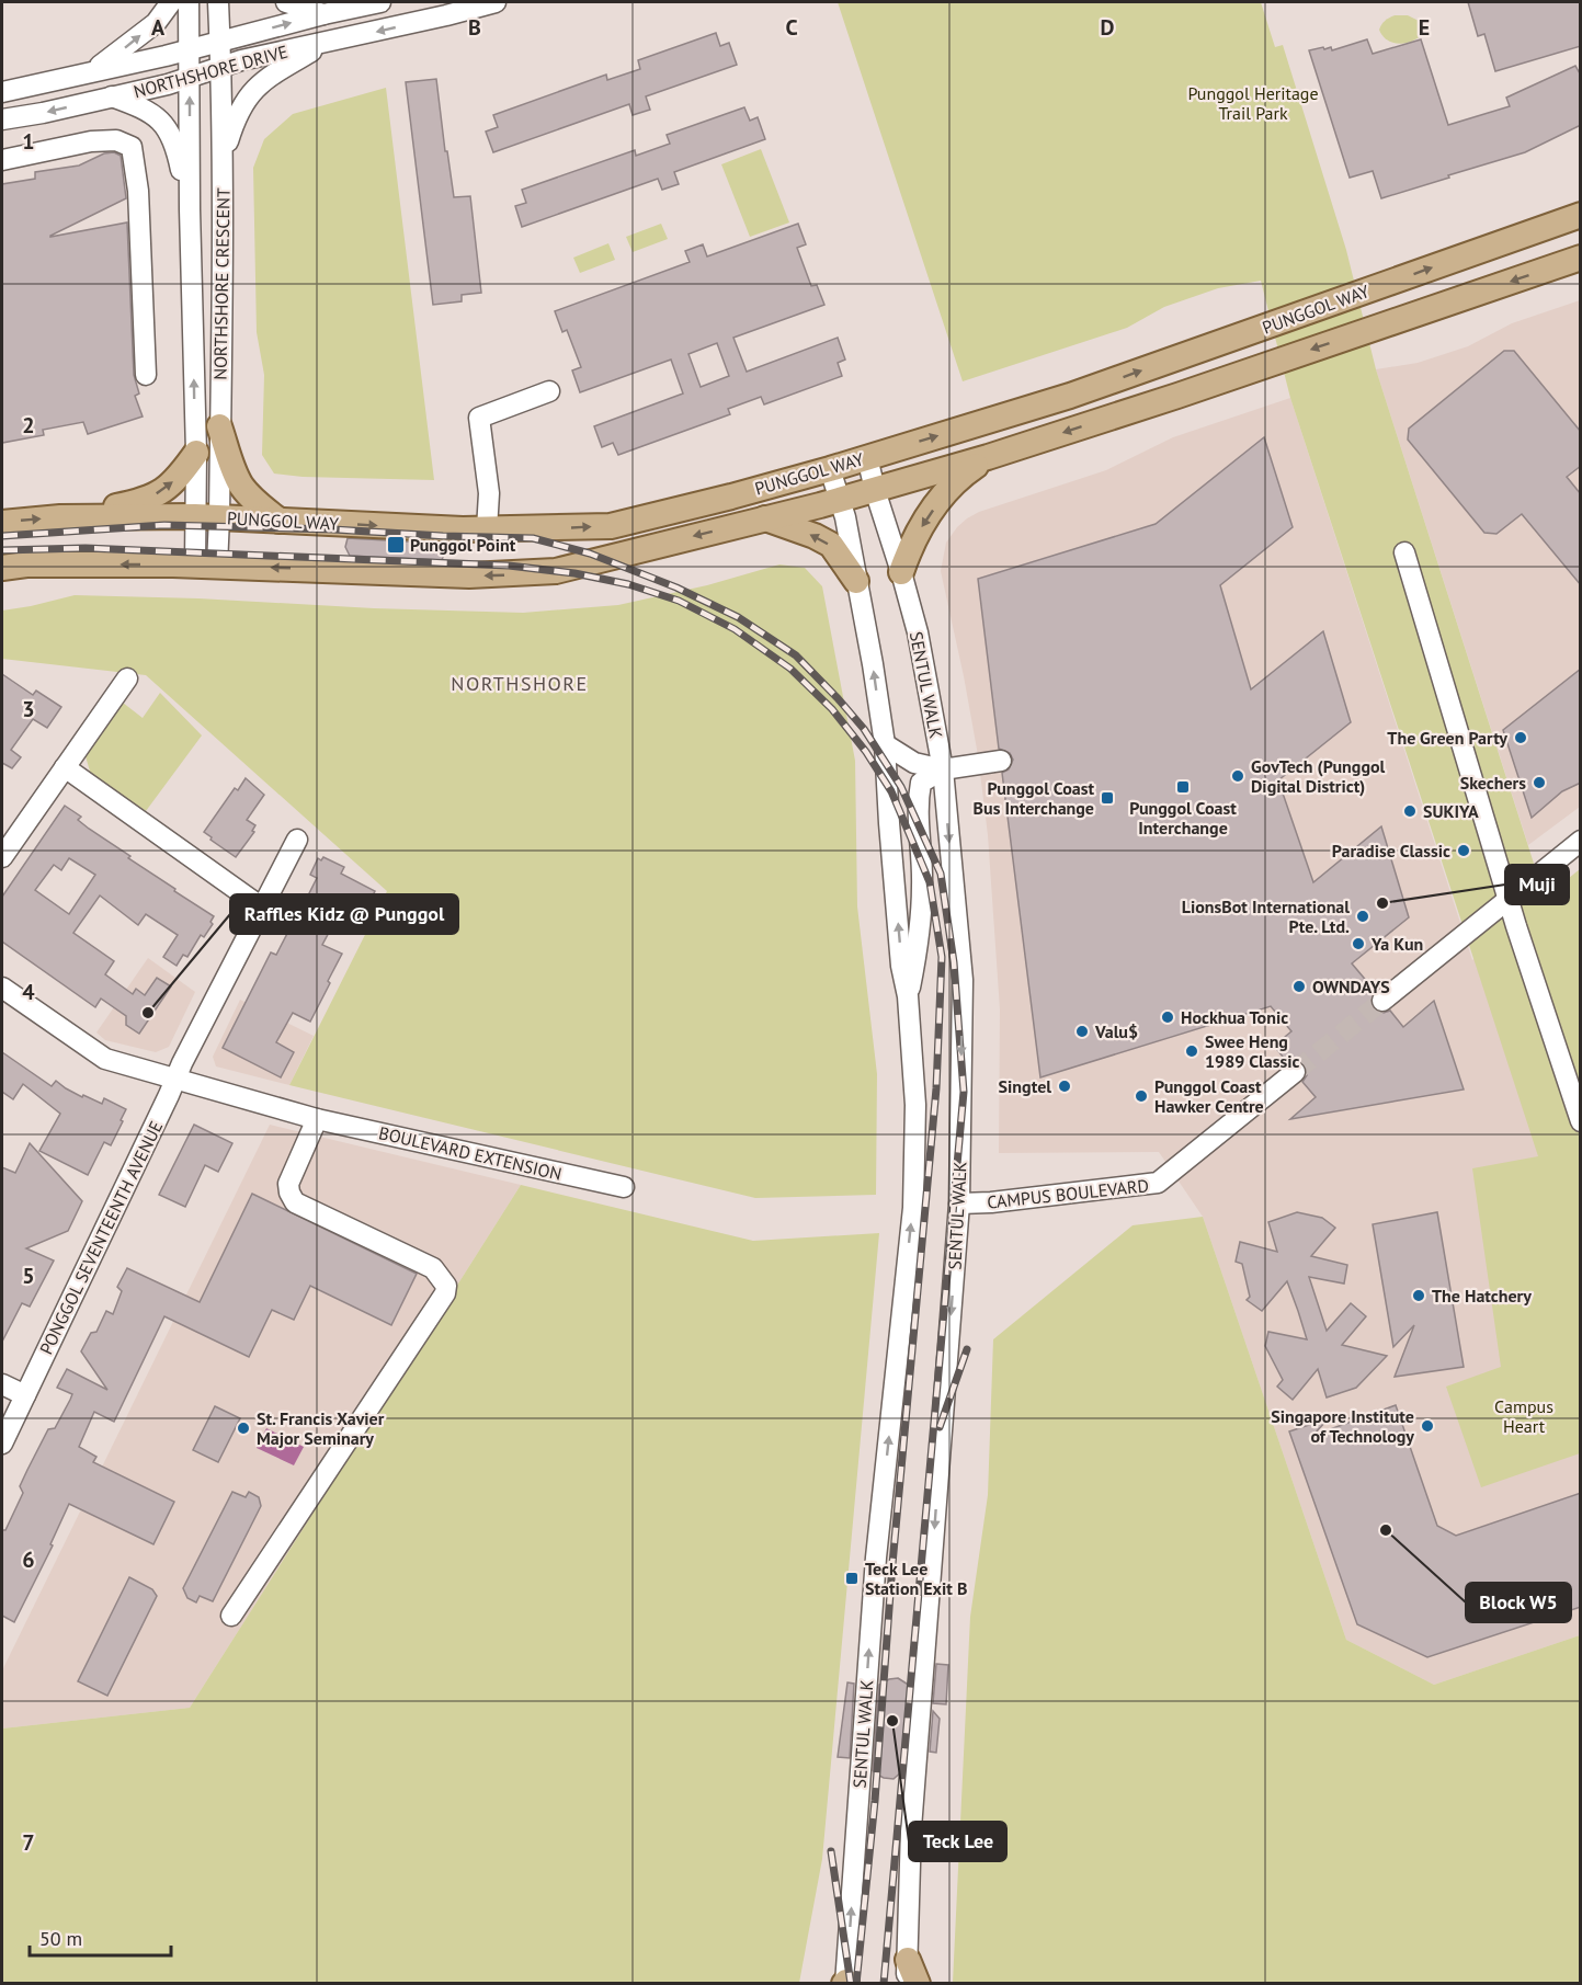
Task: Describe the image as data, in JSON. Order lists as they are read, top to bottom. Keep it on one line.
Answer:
{"streets":{"main road":["PUNGGOL WAY"],"street":["NORTHSHORE DRIVE","NORTHSHORE CRESCENT","SENTUL WALK","BOULEVARD EXTENSION","CAMPUS BOULEVARD","PONGGOL SEVENTEENTH AVENUE"]},"crossings":[["NORTHSHORE DRIVE","NORTHSHORE CRESCENT"],["NORTHSHORE CRESCENT","PUNGGOL WAY"],["PUNGGOL WAY","SENTUL WALK"],["SENTUL WALK","CAMPUS BOULEVARD"]],"districts":["NORTHSHORE"],"parks":["Punggol Heritage Trail Park","Campus Heart"],"places":{"transit":["Punggol Point","Punggol Coast Interchange","Punggol Coast Bus Interchange","Teck Lee Station Exit B"],"other":["The Green Party","GovTech (Punggol Digital District)","Skechers","SUKIYA","Paradise Classic","Muji","LionsBot International Pte. Ltd.","Ya Kun","OWNDAYS","Raffles Kidz @ Punggol","Hockhua Tonic","Valu$","Swee Heng 1989 Classic","Singtel","Punggol Coast Hawker Centre","The Hatchery","Singapore Institute of Technology","St. Francis Xavier Major Seminary","Block W5","Teck Lee"]},"scale_bar":"50 m","grid":{"columns":["A","B","C","D","E"],"rows":["1","2","3","4","5","6","7"]}}
